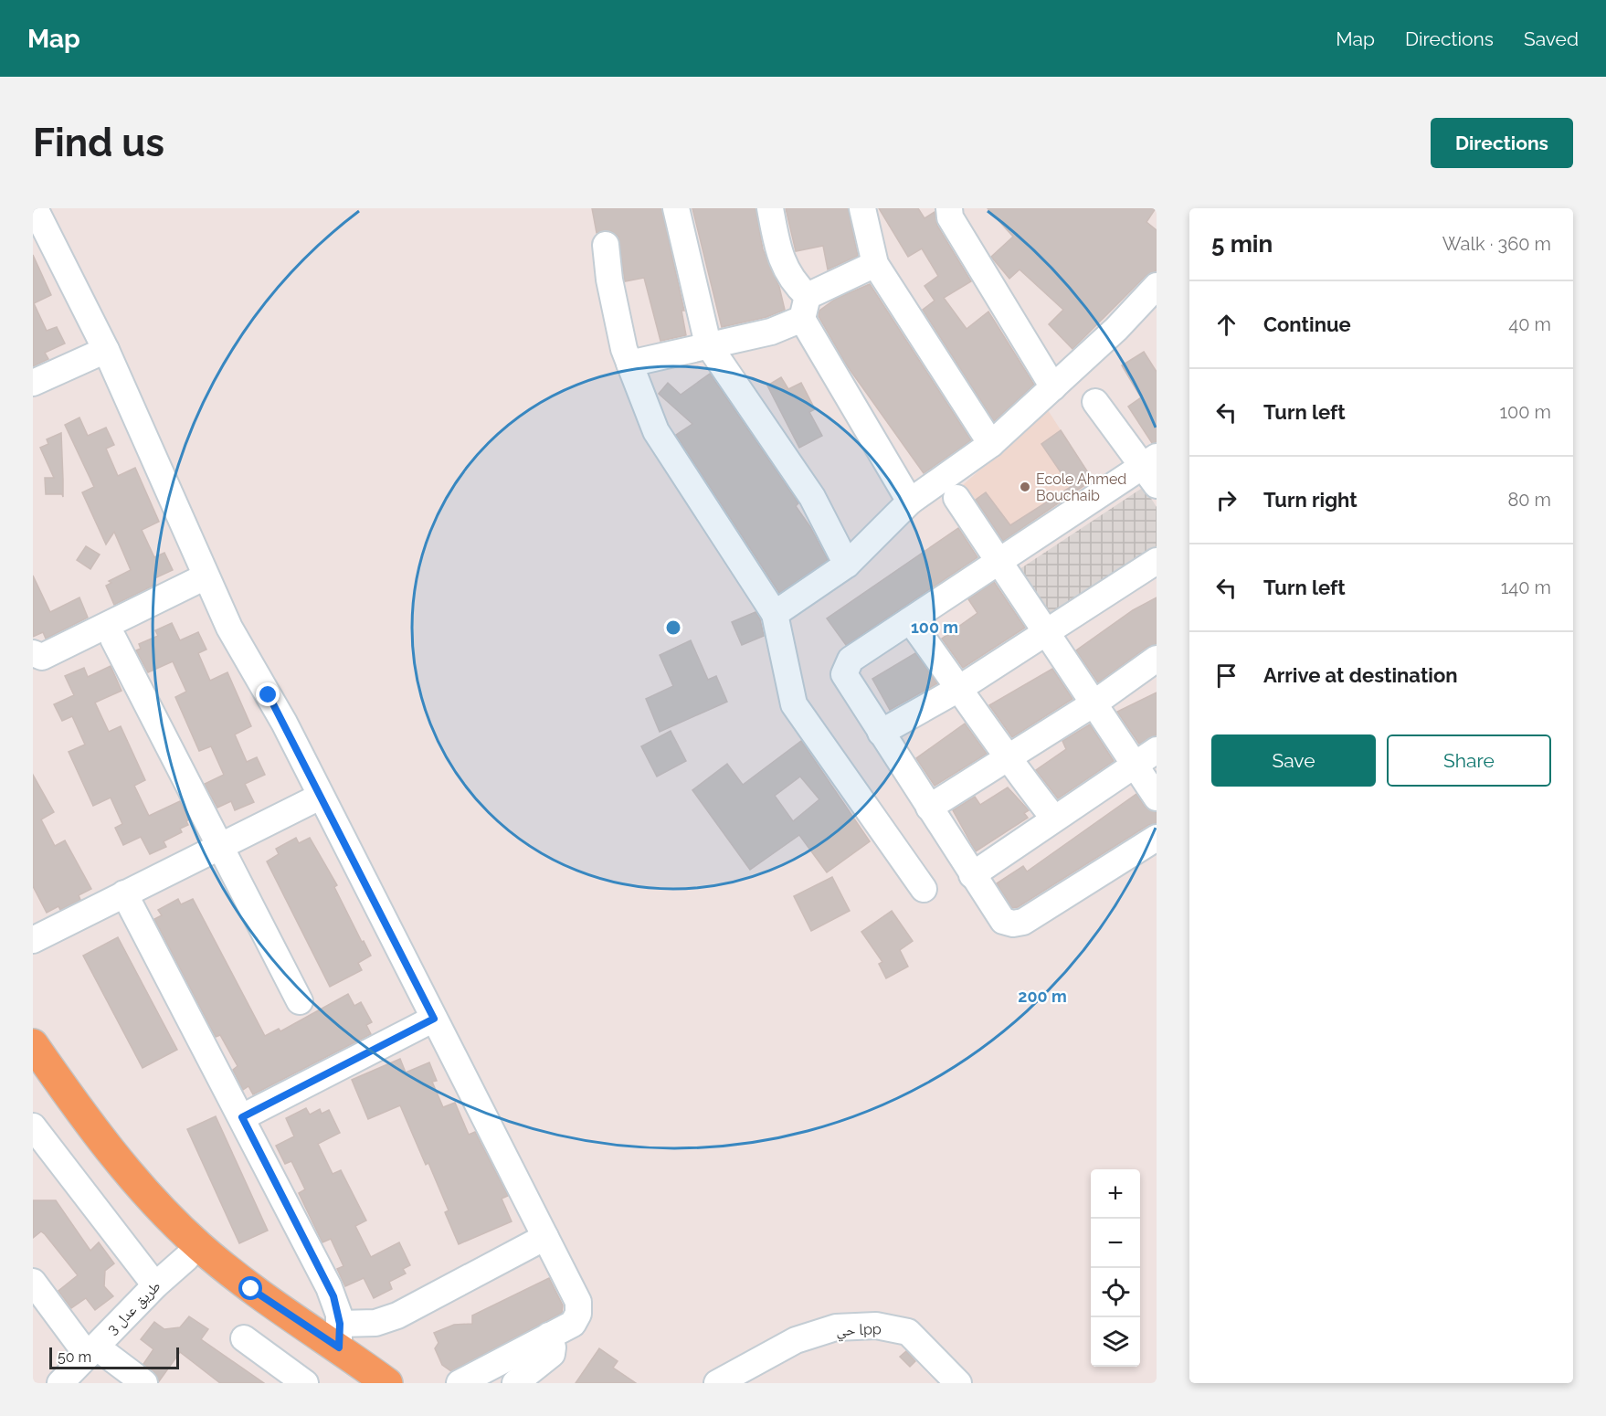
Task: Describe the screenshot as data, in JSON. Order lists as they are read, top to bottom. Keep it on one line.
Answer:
{"streets":{"street":["طريق عدل 3","حي lpp"]},"places":["Ecole Ahmed Bouchaib"],"scale_bar":"50 m","page":{"header":"Map","nav":["Map","Directions","Saved"],"buttons":["Directions",["Save","Share"]],"title":"Find us","heading":["5 min","Walk · 360 m"],"list":[["Continue","40 m"],["Turn left","100 m"],["Turn right","80 m"],["Turn left","140 m"],"Arrive at destination"],"map_buttons":["+","−"],"scale":"50 m"},"rings":["100 m","200 m"]}
